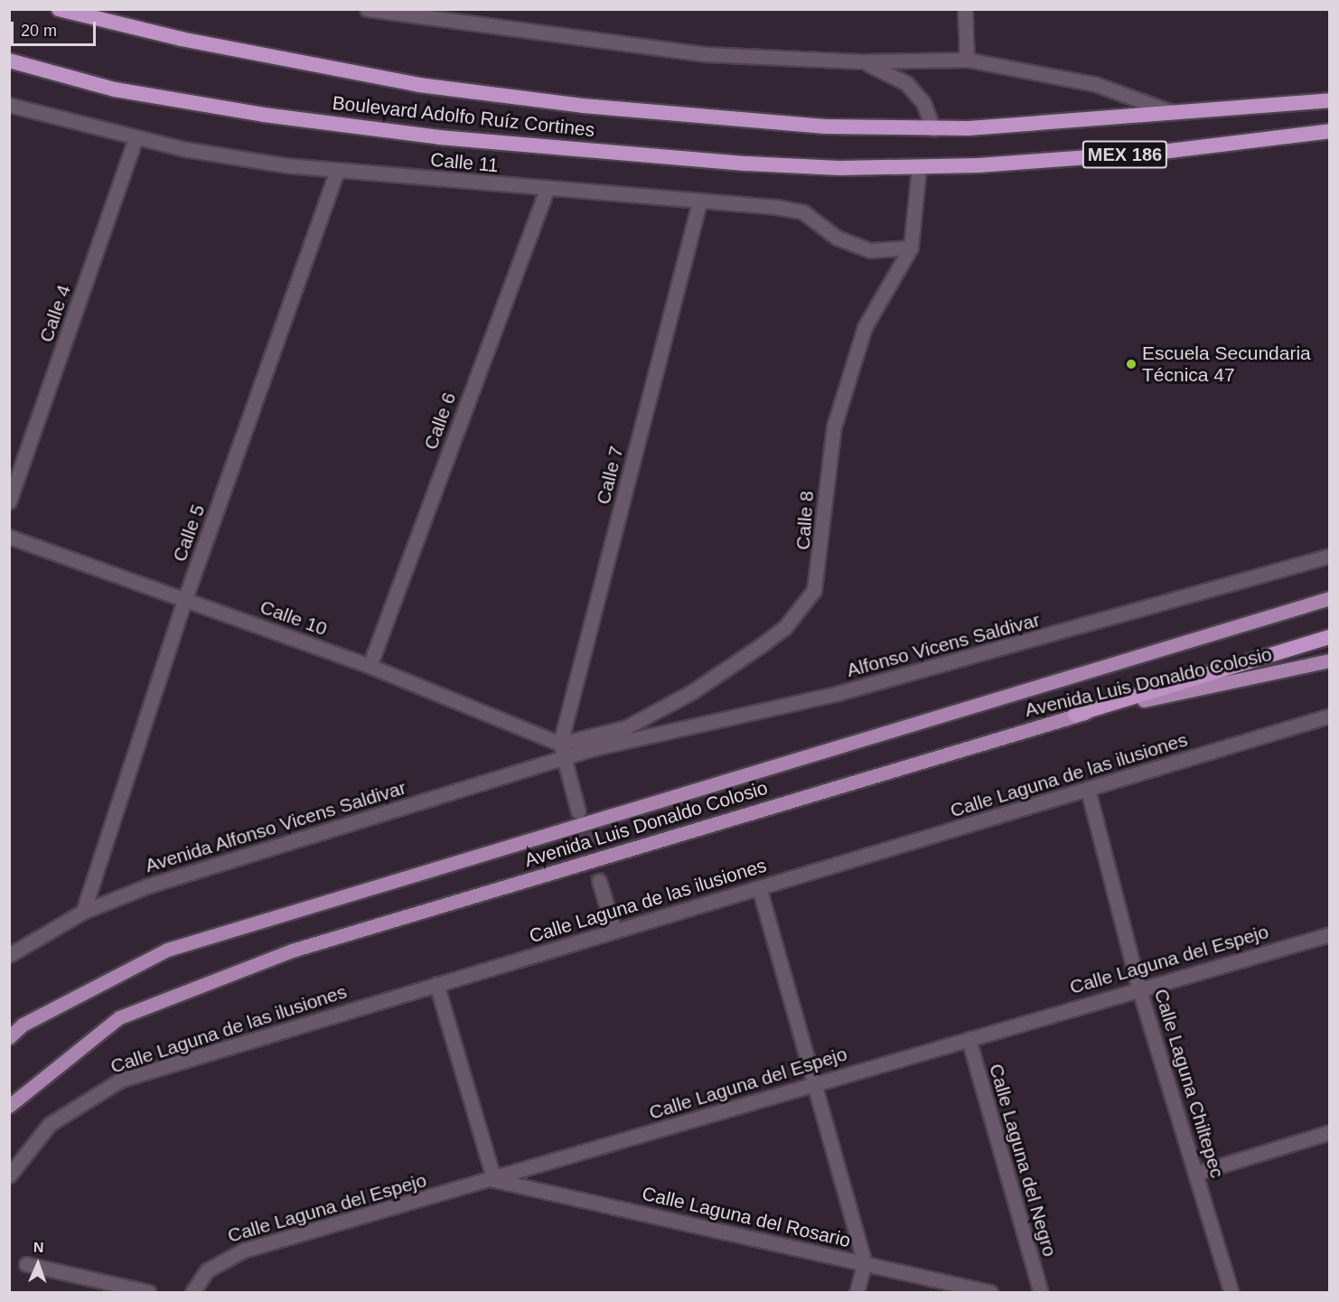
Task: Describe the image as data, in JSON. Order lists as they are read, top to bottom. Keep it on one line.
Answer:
{"streets":{"highway":["Boulevard Adolfo Ruíz Cortines","MEX 186"],"main road":["Avenida Luis Donaldo Colosio"],"street":["Calle 11","Calle 4","Calle 6","Calle 7","Calle 8","Calle 5","Calle 10","Alfonso Vicens Saldivar","Calle Laguna de las ilusiones","Avenida Alfonso Vicens Saldivar","Calle Laguna del Espejo","Calle Laguna Chiltepec","Calle Laguna del Negro","Calle Laguna del Rosario"]},"crossings":[["Boulevard Adolfo Ruíz Cortines","MEX 186"],["Boulevard Adolfo Ruíz Cortines","Calle 8"],["MEX 186","Calle 8"],["Calle 11","Calle 4"],["Calle 11","Calle 6"],["Calle 11","Calle 7"],["Calle 11","Calle 8"],["Calle 11","Calle 5"],["Calle 6","Calle 10"],["Calle 7","Calle 8"],["Calle 7","Calle 10"],["Calle 7","Alfonso Vicens Saldivar"],["Calle 7","Avenida Alfonso Vicens Saldivar"],["Calle 8","Calle 10"],["Calle 5","Calle 10"],["Calle 5","Avenida Alfonso Vicens Saldivar"],["Alfonso Vicens Saldivar","Avenida Alfonso Vicens Saldivar"],["Calle Laguna de las ilusiones","Calle Laguna Chiltepec"],["Calle Laguna del Espejo","Calle Laguna Chiltepec"],["Calle Laguna del Espejo","Calle Laguna del Negro"],["Calle Laguna del Espejo","Calle Laguna del Rosario"]],"places":["Escuela Secundaria Técnica 47"],"scale_bar":"20 m","north":"top"}
